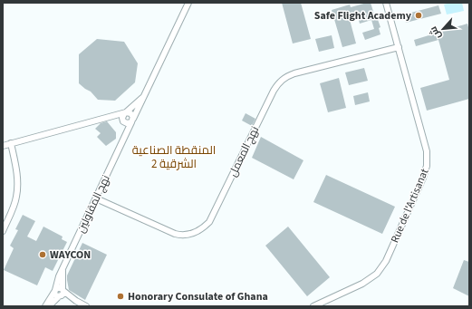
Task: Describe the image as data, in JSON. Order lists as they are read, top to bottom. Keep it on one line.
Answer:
{"streets":{"street":["نهج المعمل","نهج المقاولين","Rue de l'Artisanat"]},"crossings":[["نهج المعمل","نهج المقاولين"],["نهج المعمل","Rue de l'Artisanat"]],"districts":["المنقطة الصناعية الشرقية 2"],"places":["Safe Flight Academy","WAYCON","Honorary Consulate of Ghana"],"north":"bottom left"}
